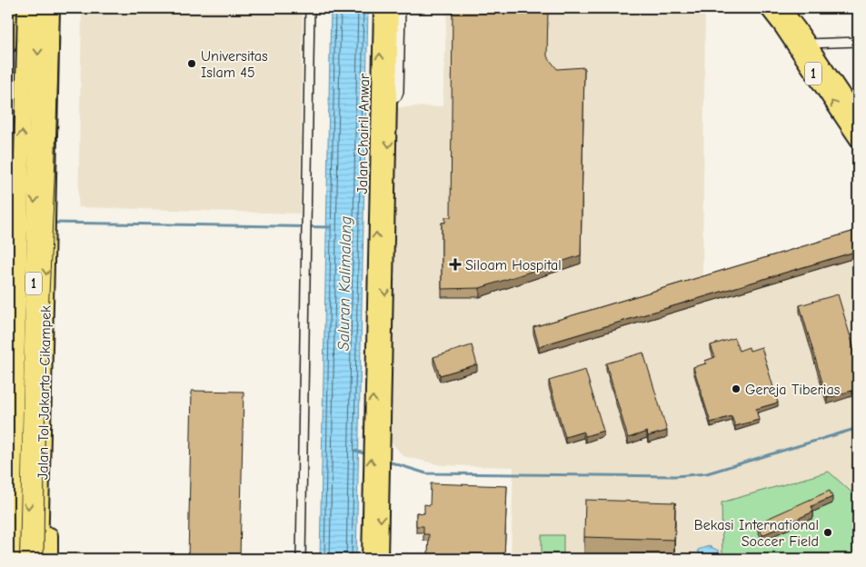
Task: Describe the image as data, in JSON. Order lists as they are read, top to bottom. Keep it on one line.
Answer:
{"streets":{"highway":["1","Jalan Tol Jakarta–Cikampek"],"main road":["Jalan Chairil Anwar"]},"water":["Saluran Kalimalang"],"places":{"other":["Universitas Islam 45","Gereja Tiberias","Bekasi International Soccer Field"],"health":["Siloam Hospital"]}}
